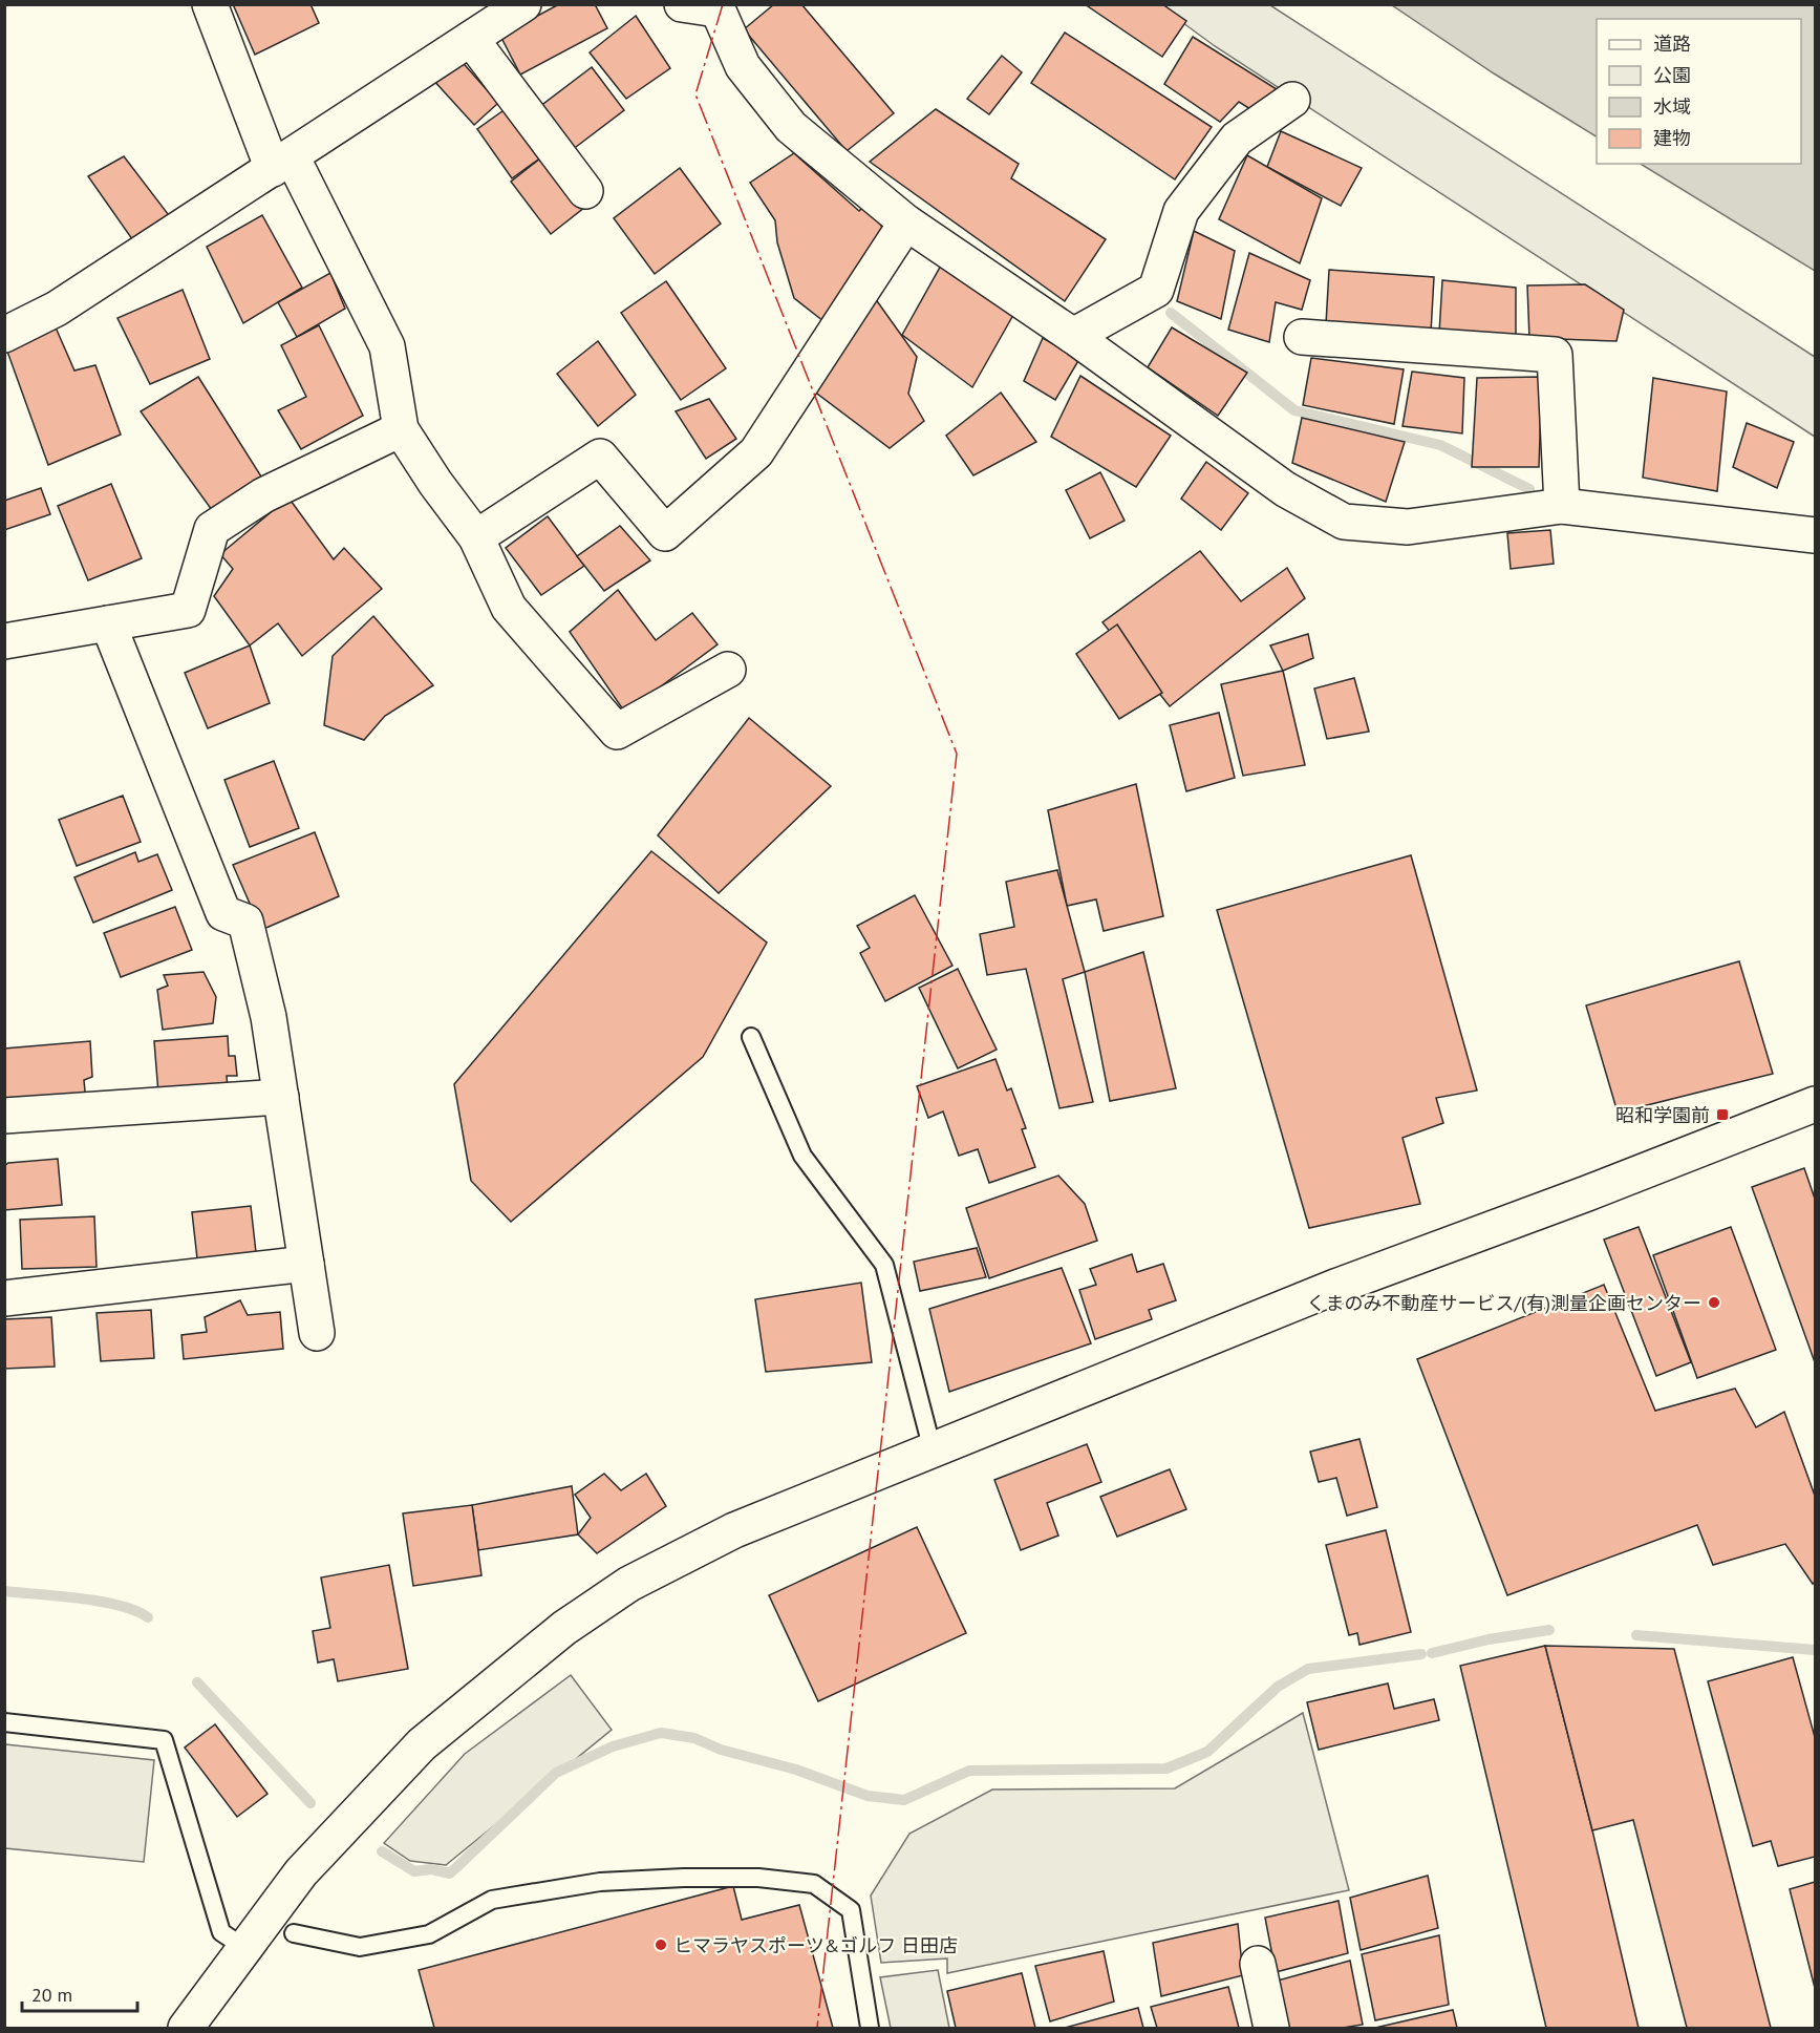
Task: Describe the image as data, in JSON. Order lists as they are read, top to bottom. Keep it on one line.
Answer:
{"places":{"transit":["昭和学園前"],"other":["くまのみ不動産サービス/(有)測量企画センター","ヒマラヤスポーツ&ゴルフ 日田店"]},"legend":["道路","公園","水域","建物"],"scale_bar":"20 m"}
